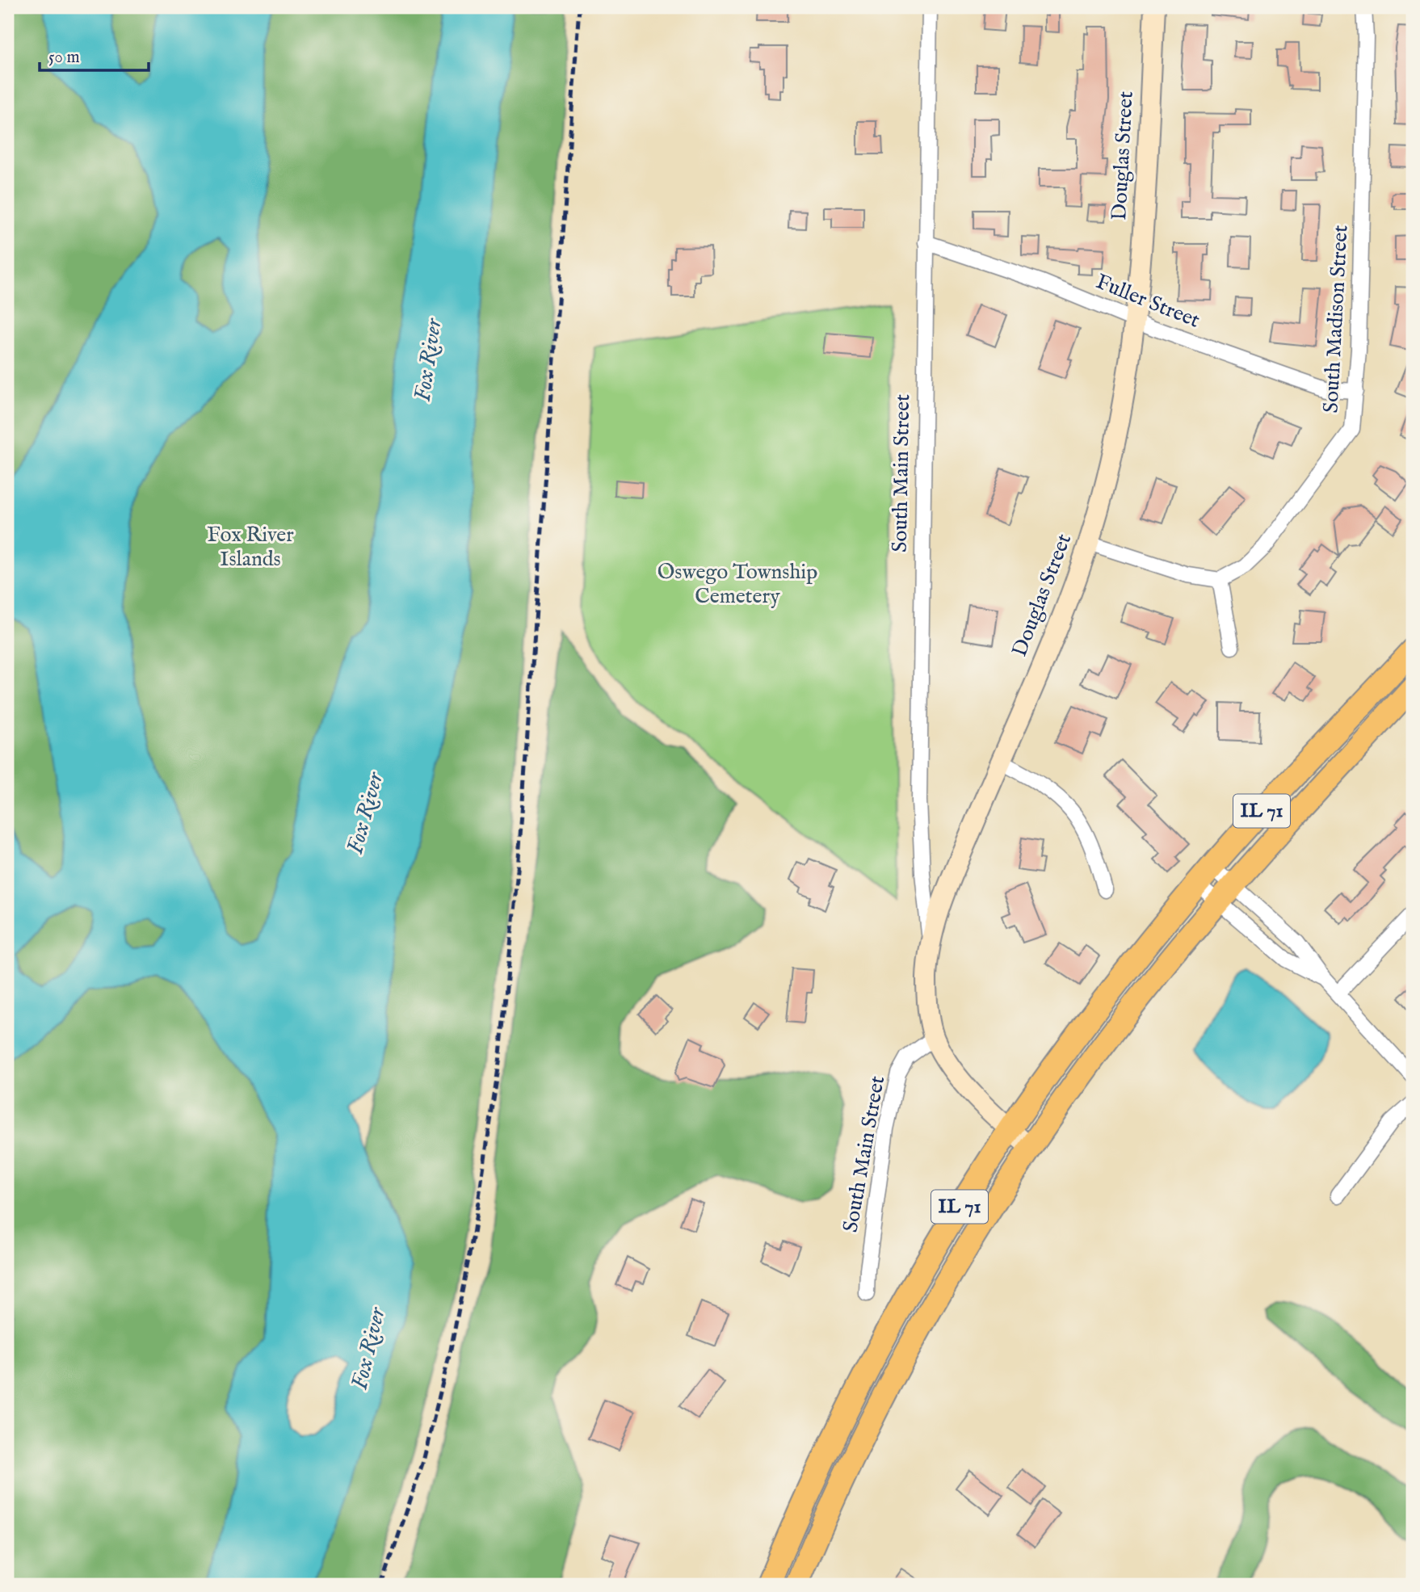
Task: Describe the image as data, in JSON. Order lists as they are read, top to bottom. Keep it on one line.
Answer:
{"streets":{"main road":["IL 71"],"street":["Douglas Street","Fuller Street","South Madison Street","South Main Street"]},"crossings":[["Douglas Street","Fuller Street"],["Douglas Street","South Main Street"],["Douglas Street","IL 71"],["Fuller Street","South Madison Street"],["Fuller Street","South Main Street"]],"water":["Fox River"],"parks":["Fox River Islands","Oswego Township Cemetery"],"scale_bar":"50 m"}
